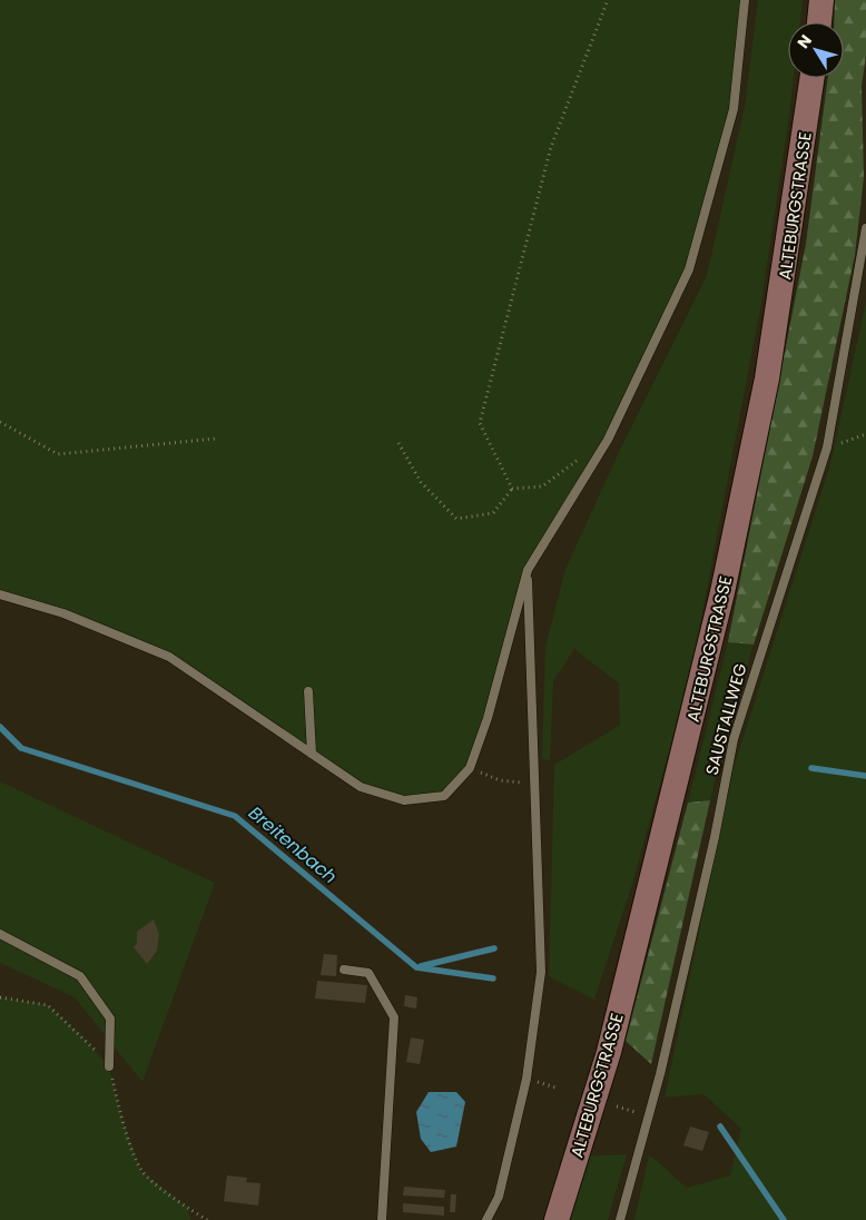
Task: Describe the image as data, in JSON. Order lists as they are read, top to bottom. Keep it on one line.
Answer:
{"streets":{"main road":["ALTEBURGSTRASSE"],"lane":["SAUSTALLWEG"]},"water":["Breitenbach"],"north":"top left"}
